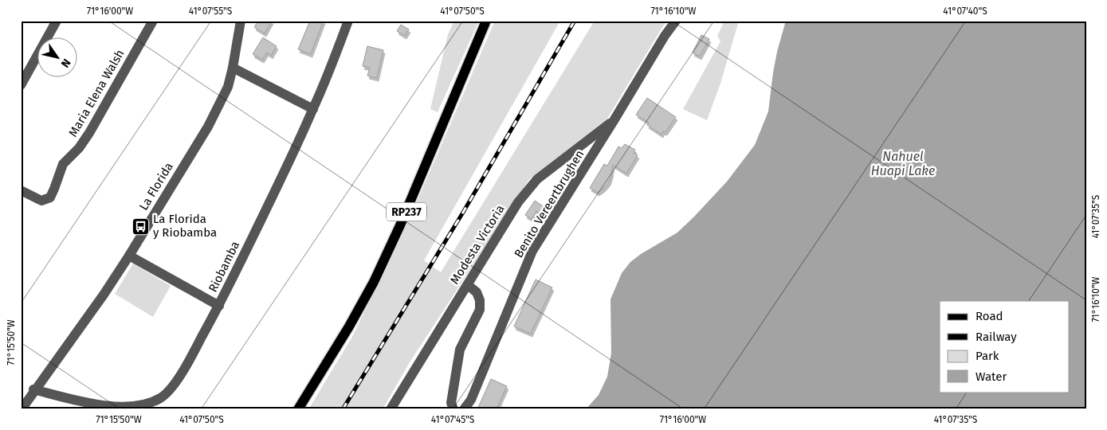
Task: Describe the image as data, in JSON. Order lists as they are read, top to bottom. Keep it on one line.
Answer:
{"streets":{"main road":["RP237"],"street":["Maria Elena Walsh","La Florida","Benito Vereertbrughen","Modesta Victoria","Riobamba"]},"crossings":[["La Florida","Riobamba"],["Benito Vereertbrughen","Modesta Victoria"]],"water":["Nahuel Huapi Lake"],"places":{"bus stop":["La Florida y Riobamba"]},"legend":["Road","Railway","Park","Water"],"north":"bottom right","coordinates":["71°16'00\"W","41°07'55\"S","41°07'50\"S","71°16'10\"W","41°07'40\"S","41°07'35\"S","71°15'50\"W","41°07'45\"S"]}
